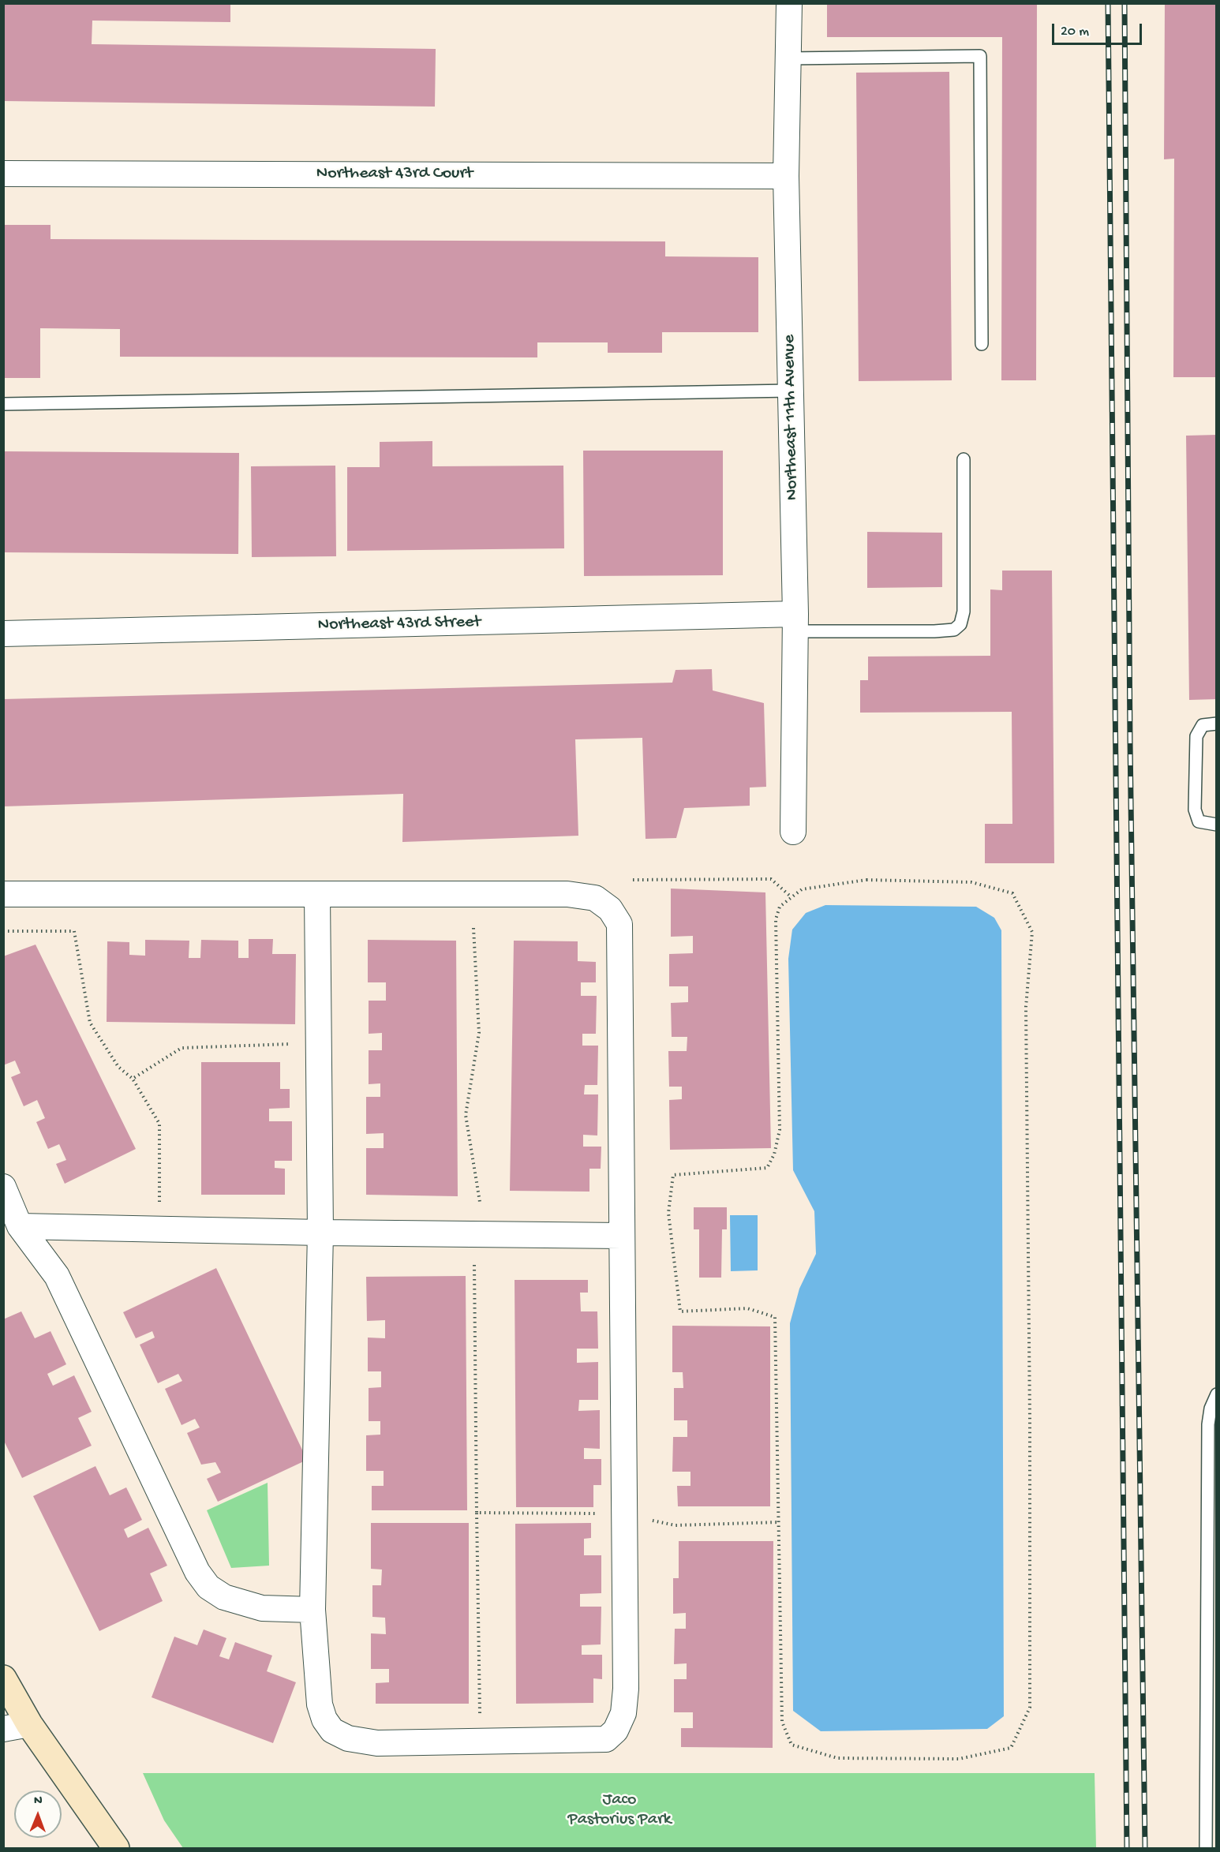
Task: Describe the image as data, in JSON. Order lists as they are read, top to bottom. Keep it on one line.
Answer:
{"streets":{"street":["Northeast 43rd Court","Northeast 11th Avenue","Northeast 43rd Street"]},"crossings":[["Northeast 43rd Court","Northeast 11th Avenue"],["Northeast 11th Avenue","Northeast 43rd Street"]],"parks":["Jaco Pastorius Park"],"scale_bar":"20 m","north":"top"}
